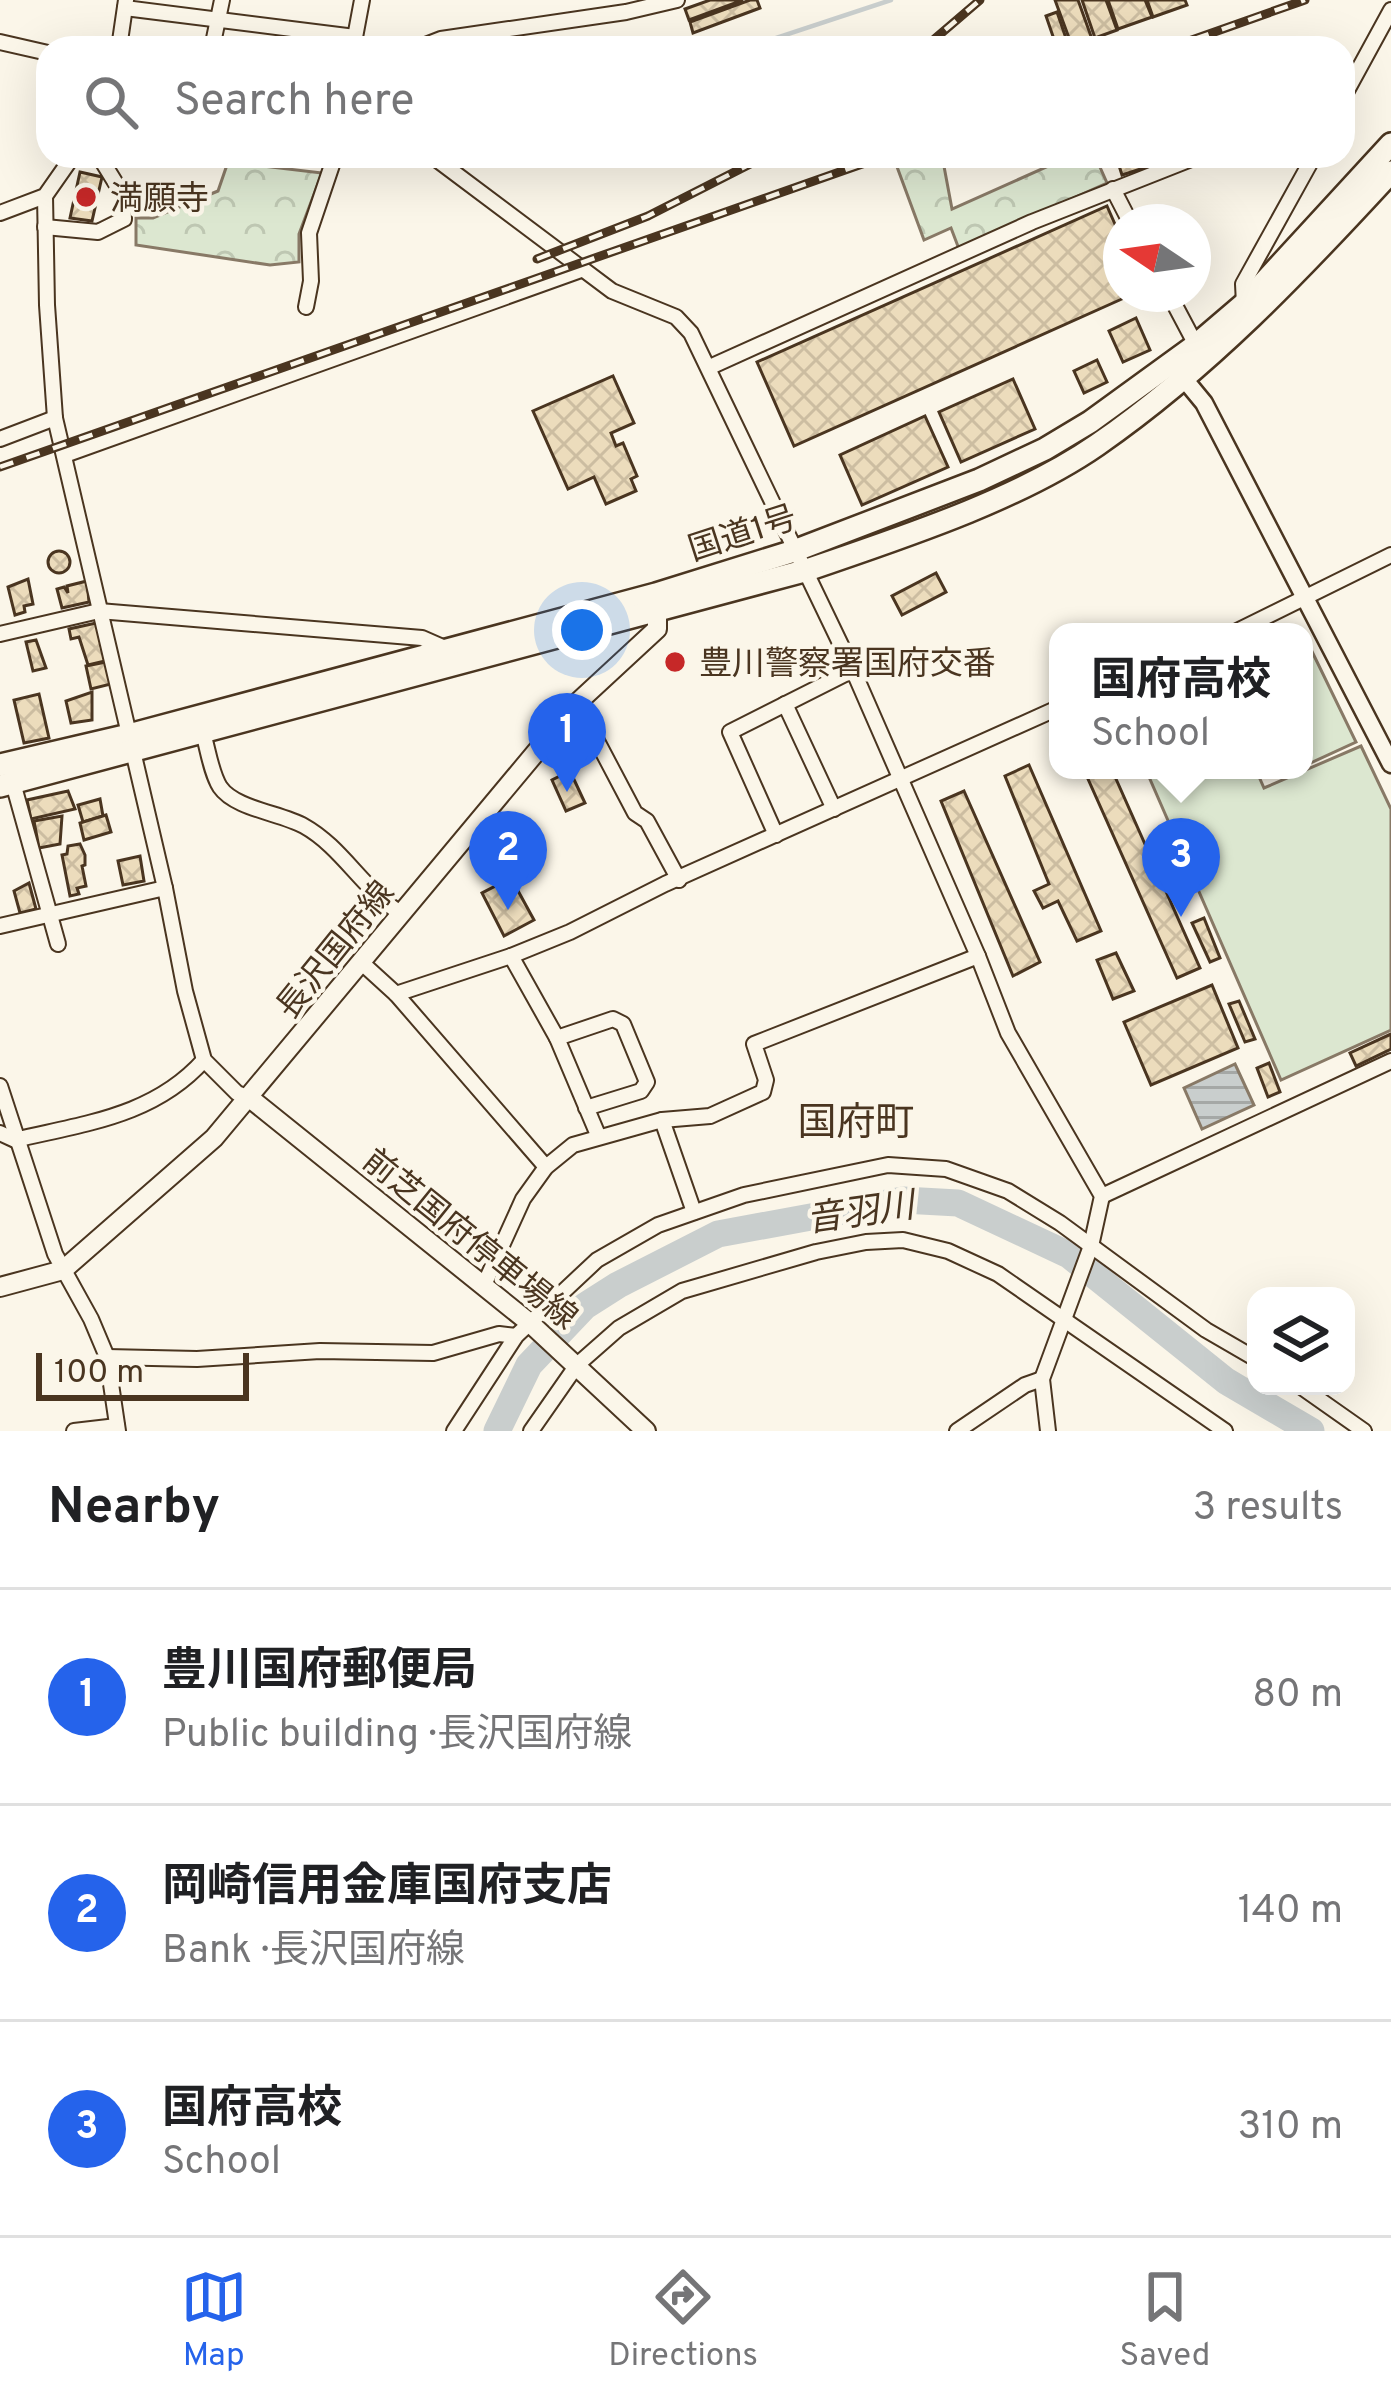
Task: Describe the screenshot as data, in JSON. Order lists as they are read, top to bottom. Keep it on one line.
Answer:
{"streets":{"highway":["国道1号"],"main road":["長沢国府線","前芝国府停車場線"]},"crossings":[["国道1号","長沢国府線"],["長沢国府線","前芝国府停車場線"]],"districts":["国府町"],"water":["音羽川"],"places":["満願寺","豊川警察署国府交番"],"scale_bar":"100 m","north":"left","page":{"search":"Search here","popup":["国府高校","School"],"pins":["1","2","3"],"scale":"100 m","heading":["Nearby","3 results"],"list":[{"mark":"1","name":"豊川国府郵便局","note":"Public building · 長沢国府線","value":"80 m"},{"mark":"2","name":"岡崎信用金庫国府支店","note":"Bank · 長沢国府線","value":"140 m"},{"mark":"3","name":"国府高校","note":"School","value":"310 m"}],"nav":["Map","Directions","Saved"]}}
